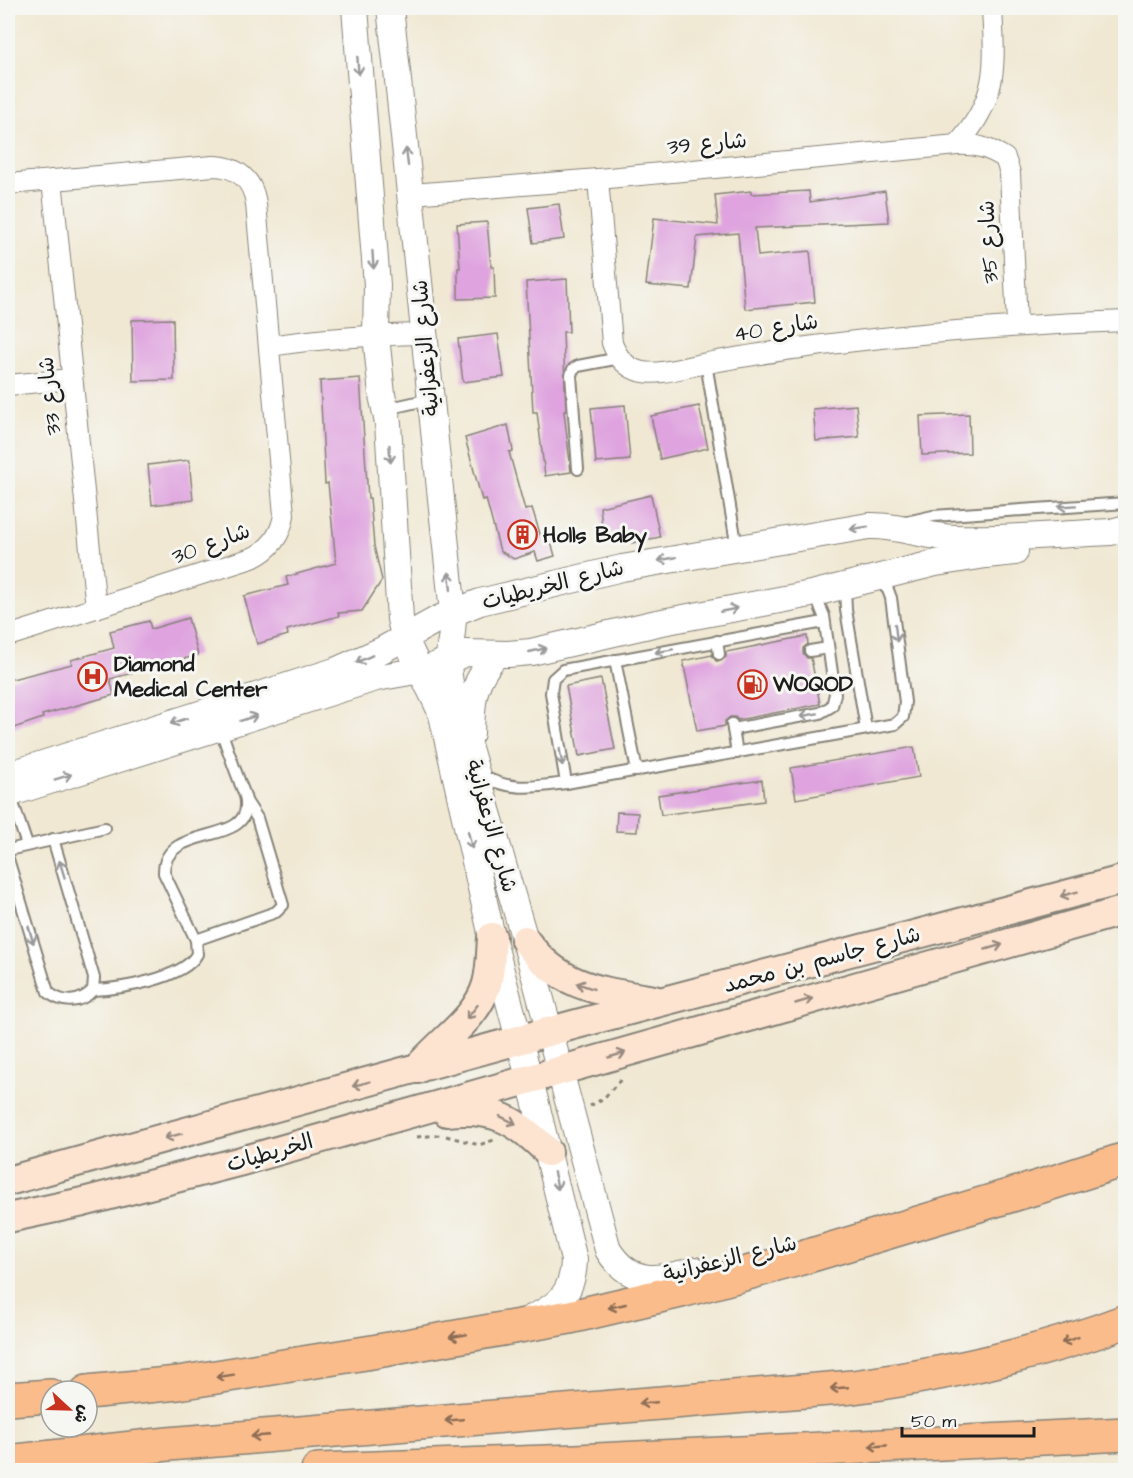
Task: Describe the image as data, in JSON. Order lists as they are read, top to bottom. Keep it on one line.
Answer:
{"streets":{"main road":["شارع جاسم بن محمد","الخريطيات"],"street":["شارع 39","شارع 35","شارع 40","شارع الزعفرانية","شارع 33","شارع 30","شارع الخريطيات"]},"crossings":[["شارع 39","شارع 35"],["شارع 39","شارع الزعفرانية"],["شارع 35","شارع 40"],["شارع الزعفرانية","شارع الخريطيات"],["شارع الزعفرانية","شارع جاسم بن محمد"],["شارع الزعفرانية","الخريطيات"],["شارع 33","شارع 30"],["شارع جاسم بن محمد","الخريطيات"]],"places":{"building":["Holls Baby"],"hospital":["Diamond Medical Center"],"fuel station":["WOQOD"]},"scale_bar":"50 m","north":"right"}
